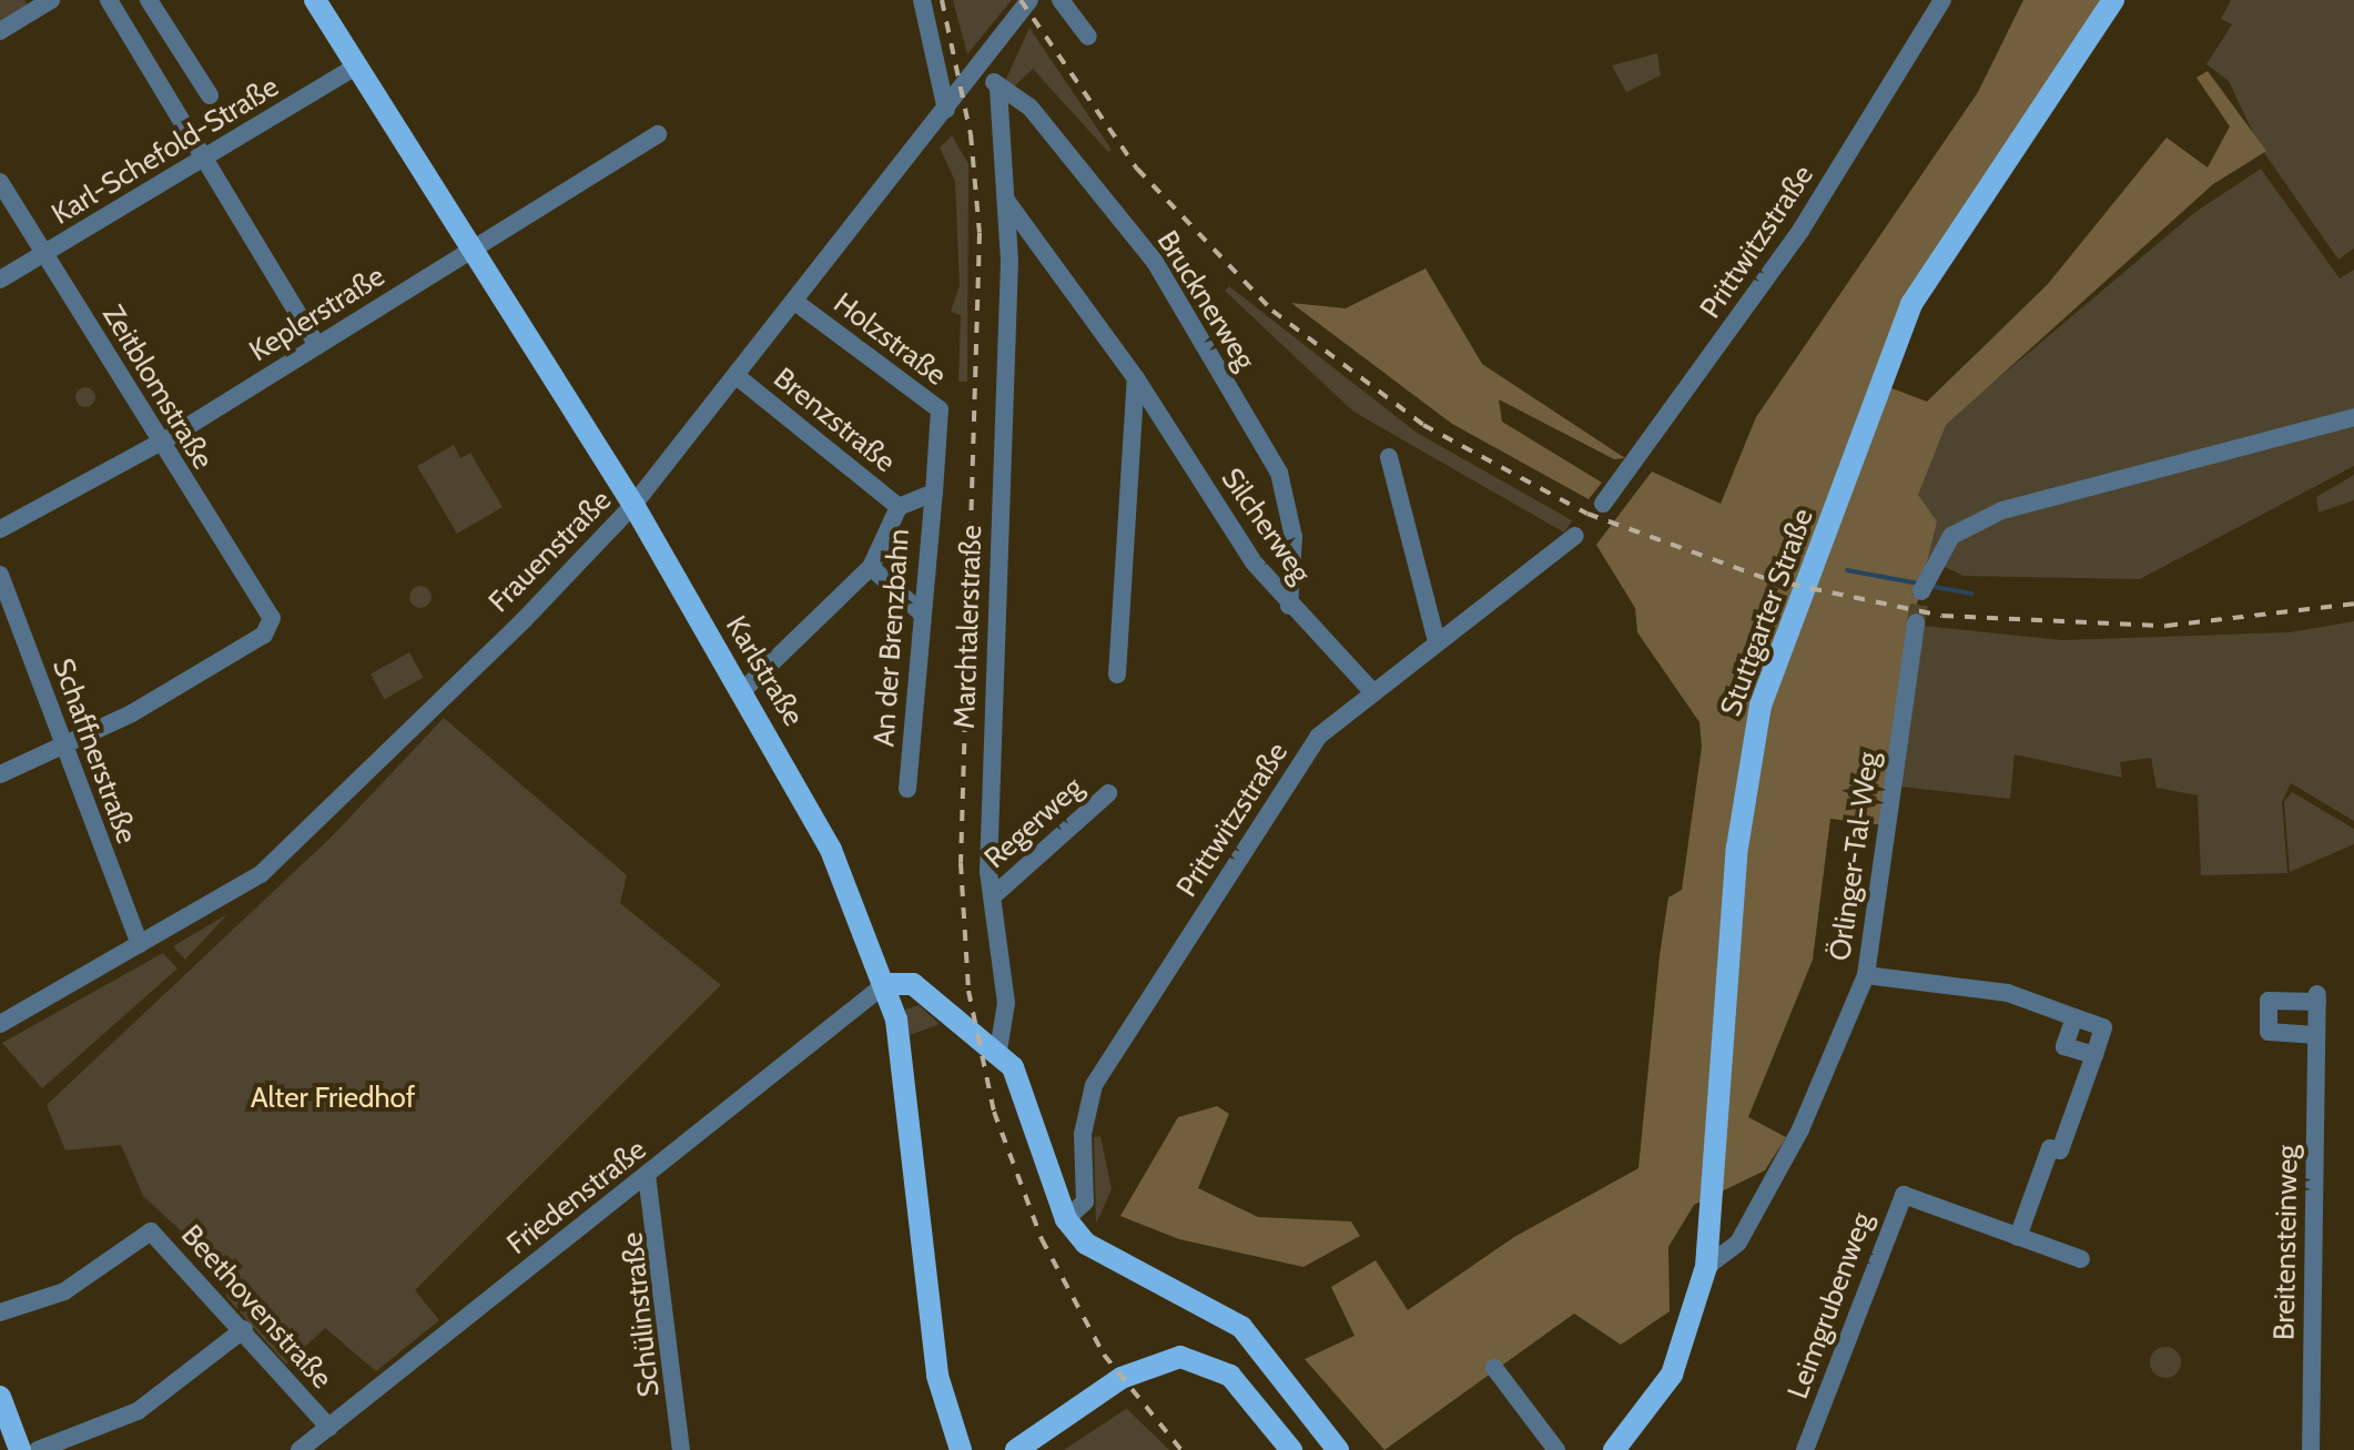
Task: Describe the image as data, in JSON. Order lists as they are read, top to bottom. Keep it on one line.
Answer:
{"streets":{"main road":["Stuttgarter Straße","Karlstraße"],"street":["Karl-Schefold-Straße","Prittwitzstraße","Brucknerweg","Keplerstraße","Holzstraße","Zeitblomstraße","Brenzstraße","Silcherweg","Frauenstraße","Marchtalerstraße","An der Brenzbahn","Schaffnerstraße","Regerweg","Örlinger-Tal-Weg","Friedenstraße","Breitensteinweg","Leimgrubenweg","Beethovenstraße","Schülinstraße"]},"crossings":[["Karl-Schefold-Straße","Zeitblomstraße"],["Karl-Schefold-Straße","Karlstraße"],["Prittwitzstraße","Silcherweg"],["Brucknerweg","Silcherweg"],["Brucknerweg","Frauenstraße"],["Keplerstraße","Zeitblomstraße"],["Keplerstraße","Karlstraße"],["Holzstraße","Frauenstraße"],["Holzstraße","An der Brenzbahn"],["Zeitblomstraße","Schaffnerstraße"],["Brenzstraße","Frauenstraße"],["Silcherweg","Marchtalerstraße"],["Frauenstraße","Karlstraße"],["Frauenstraße","Schaffnerstraße"],["Stuttgarter Straße","Örlinger-Tal-Weg"],["Marchtalerstraße","Regerweg"],["Karlstraße","Friedenstraße"],["Friedenstraße","Beethovenstraße"],["Friedenstraße","Schülinstraße"]],"parks":["Alter Friedhof"]}
